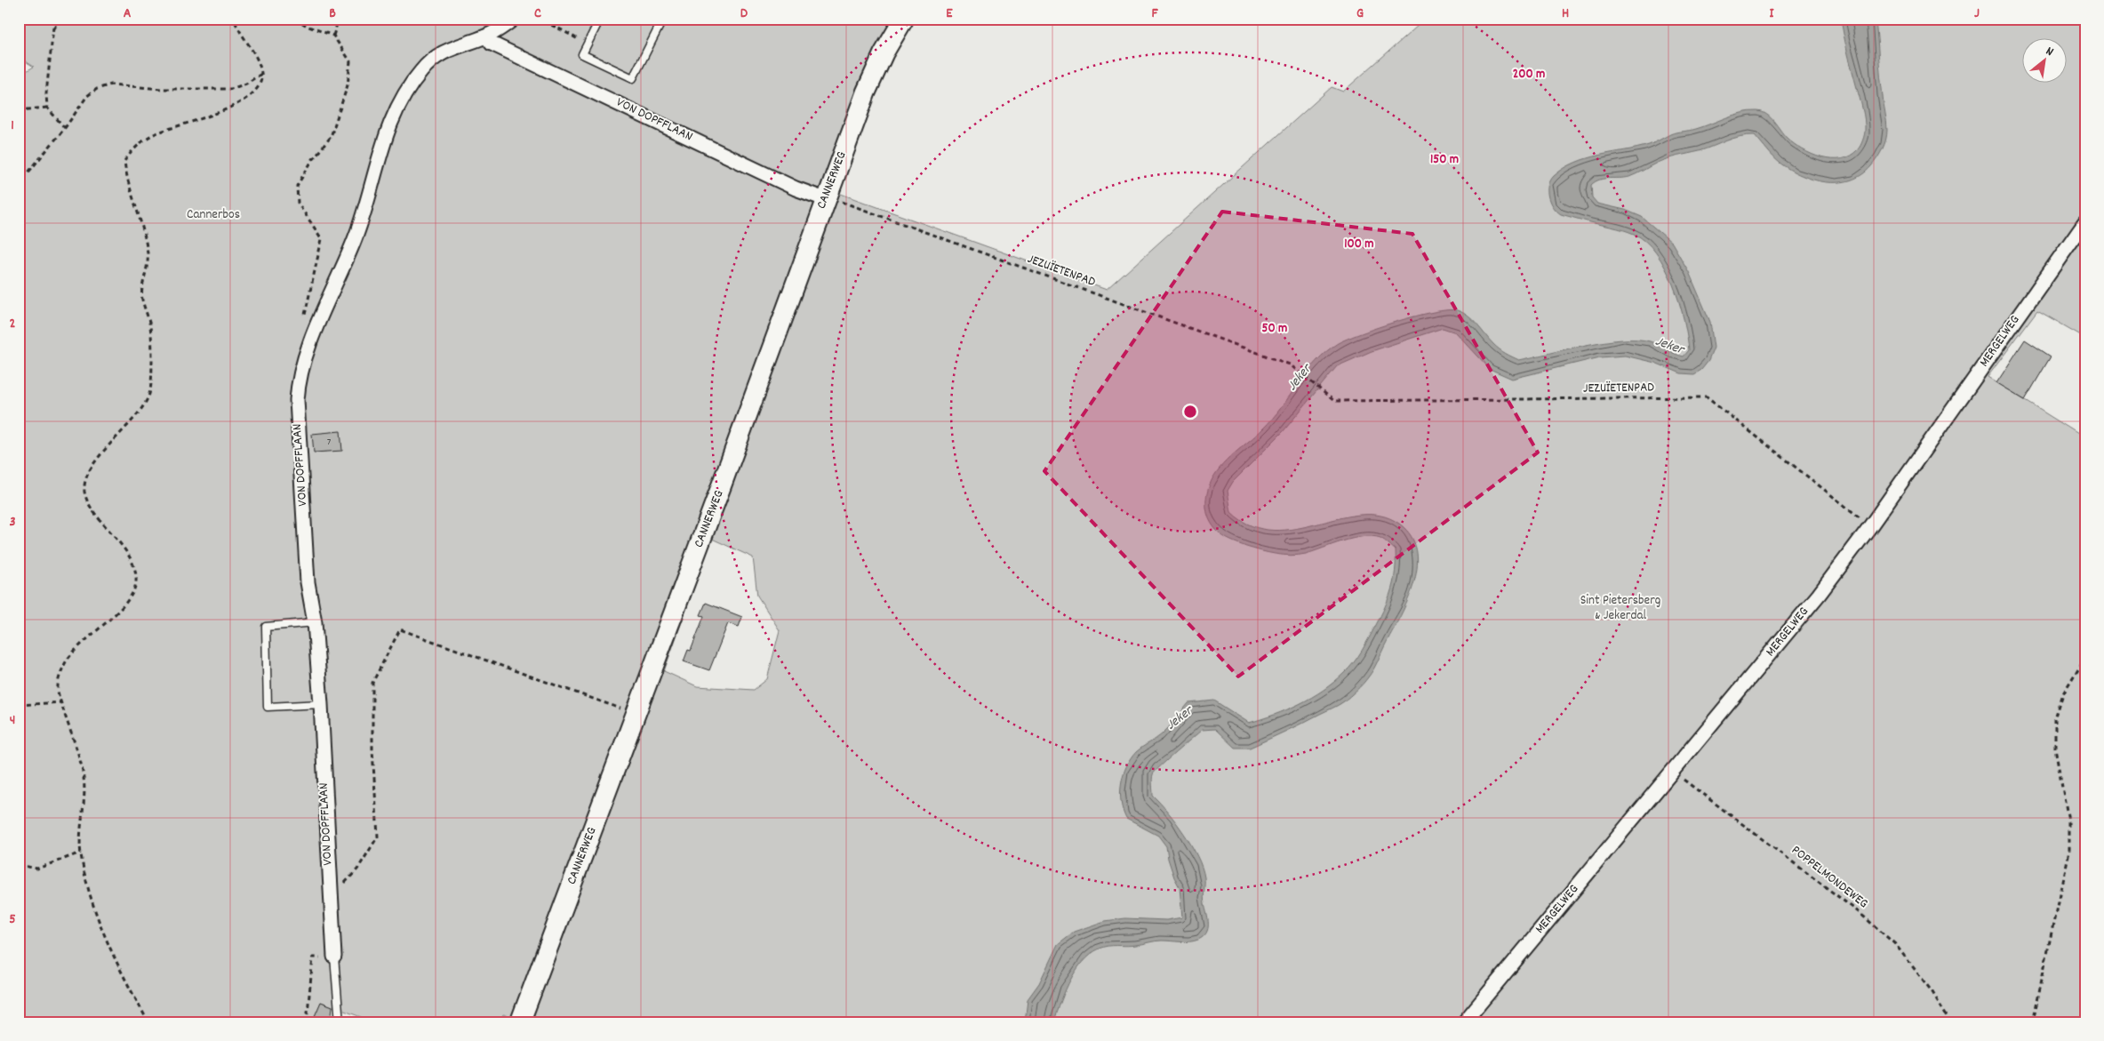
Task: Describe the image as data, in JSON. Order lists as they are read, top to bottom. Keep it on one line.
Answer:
{"streets":{"main road":["CANNERWEG"],"street":["VON DOPFFLAAN","MERGELWEG"],"path":["JEZUÏETENPAD","POPPELMONDEWEG"]},"crossings":[["VON DOPFFLAAN","CANNERWEG"],["VON DOPFFLAAN","JEZUÏETENPAD"],["CANNERWEG","JEZUÏETENPAD"],["JEZUÏETENPAD","MERGELWEG"],["MERGELWEG","POPPELMONDEWEG"]],"water":["Jeker"],"parks":["Cannerbos","Sint Pietersberg & Jekerdal"],"house_numbers":["7"],"north":"top right","grid":{"columns":["A","B","C","D","E","F","G","H","I","J"],"rows":["1","2","3","4","5"]},"rings":["200 m","150 m","100 m","50 m"]}
